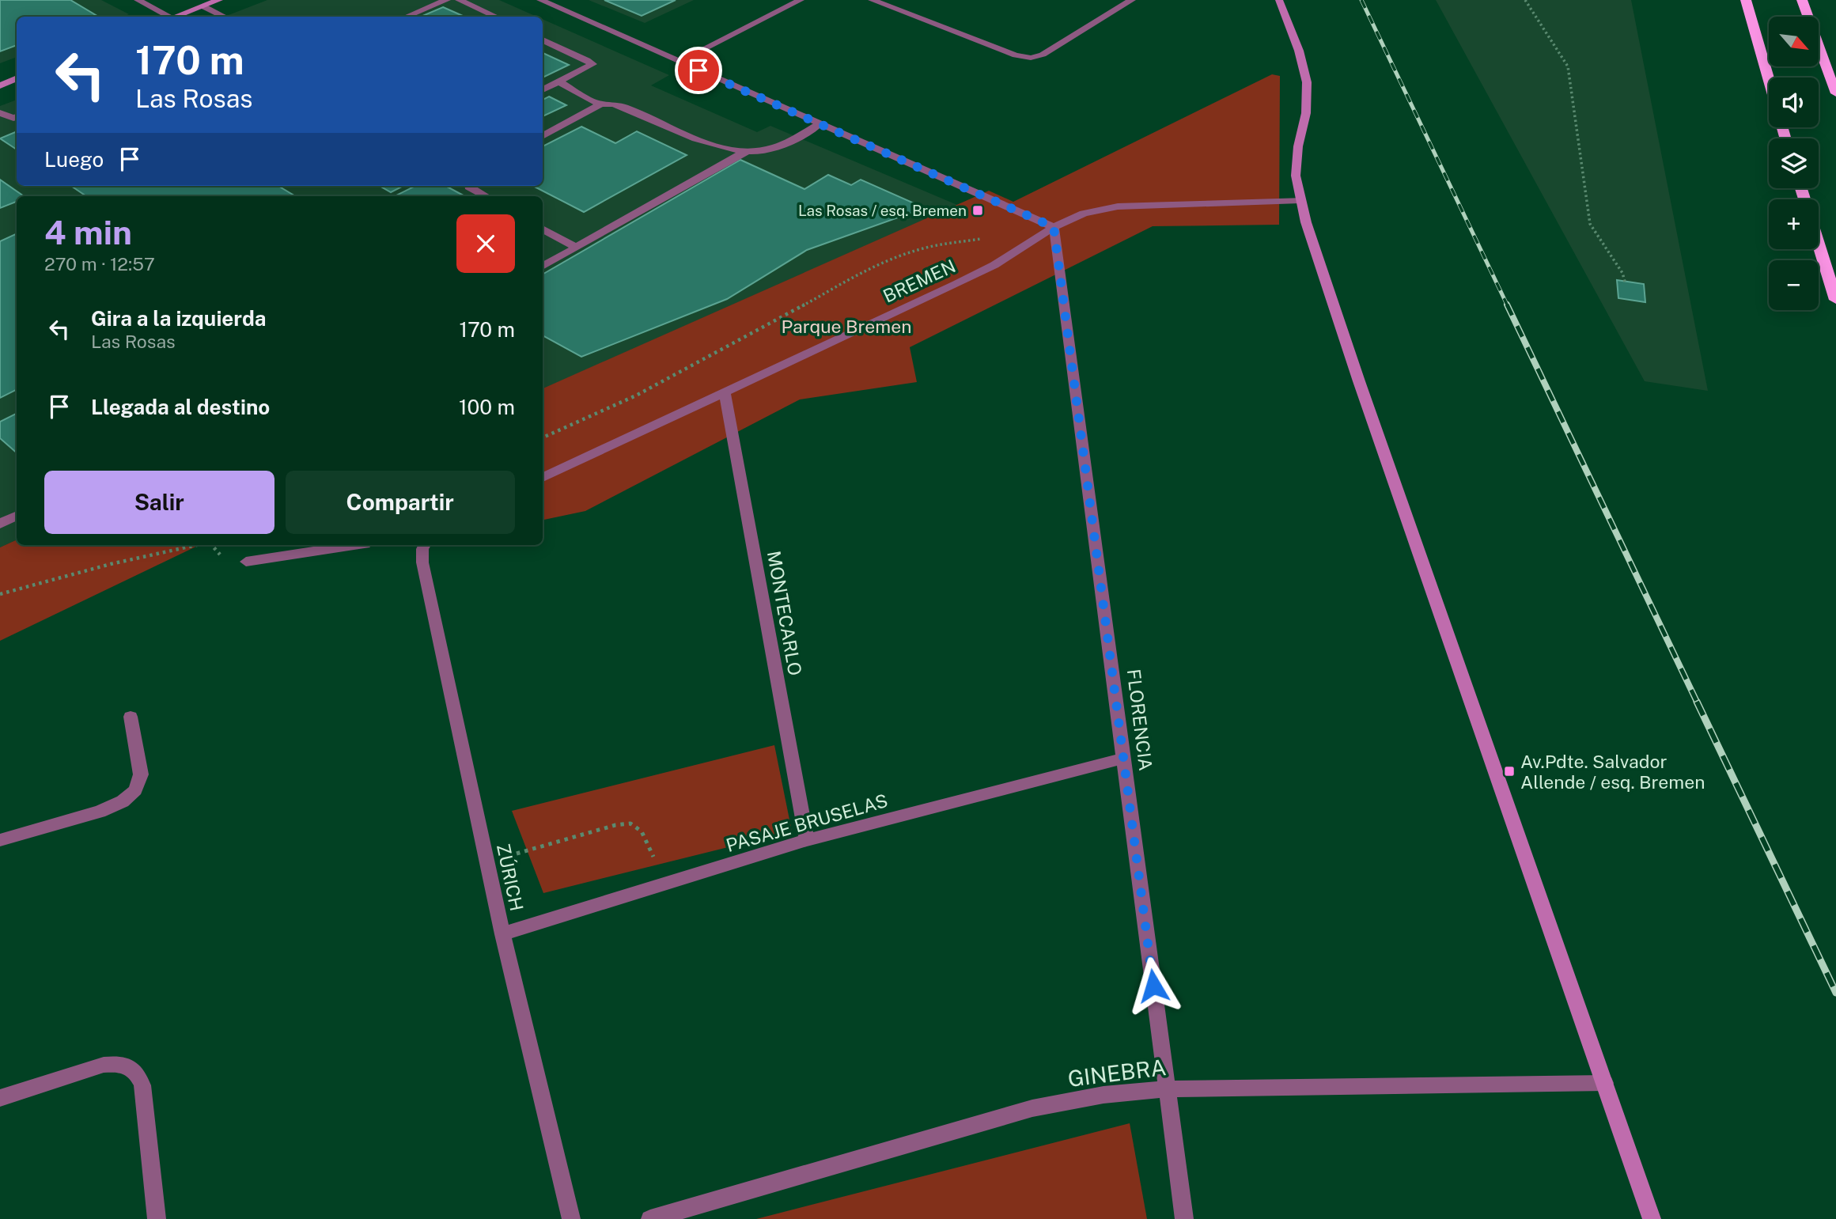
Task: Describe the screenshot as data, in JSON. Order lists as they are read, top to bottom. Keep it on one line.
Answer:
{"streets":{"street":["BREMEN","MONTECARLO","FLORENCIA","PASAJE BRUSELAS","ZÚRICH","GINEBRA"]},"crossings":[["BREMEN","MONTECARLO"],["BREMEN","FLORENCIA"],["MONTECARLO","PASAJE BRUSELAS"],["FLORENCIA","PASAJE BRUSELAS"],["FLORENCIA","GINEBRA"],["PASAJE BRUSELAS","ZÚRICH"]],"parks":["Parque Bremen"],"places":{"transit":["Las Rosas / esq. Bremen","Av.Pdte. Salvador Allende / esq. Bremen"]},"north":"bottom right","page":{"map_buttons":["+","−"],"turn":["170 m","Las Rosas"],"then":"Luego","heading":["4 min","270 m · 12:57"],"list":[{"name":"Gira a la izquierda","note":"Las Rosas","value":"170 m"},{"name":"Llegada al destino","value":"100 m"}],"buttons":["Salir","Compartir"]}}
